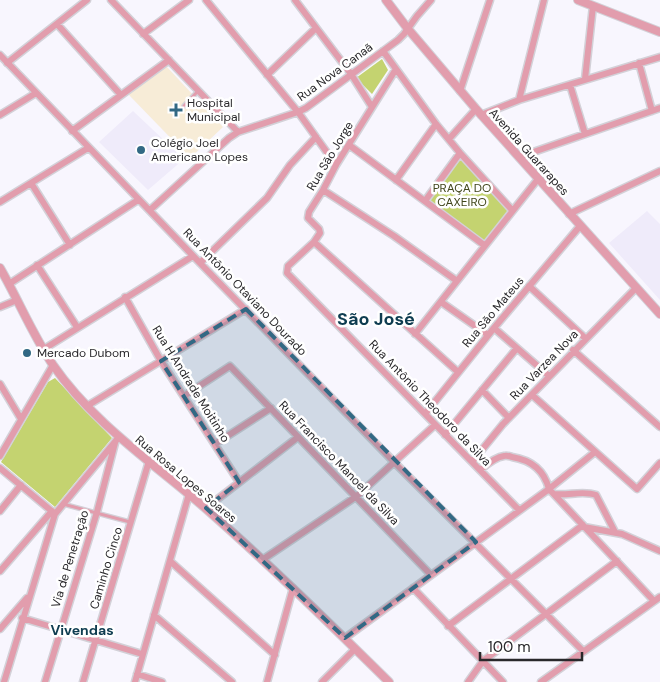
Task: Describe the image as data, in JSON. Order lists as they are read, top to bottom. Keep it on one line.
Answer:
{"streets":{"street":["Rua Nova Canaã","Avenida Guararapes","Rua São Jorge","Rua Antônio Otaviano Dourado","Rua São Mateus","Rua Varzea Nova","Rua H Andrade Moitinho","Rua Antônio Theodoro da Silva","Rua Francisco Manoel da Silva","Rua Rosa Lopes Soares","Via de Penetração","Caminho Cinco"]},"crossings":[["Rua Nova Canaã","Avenida Guararapes"],["Rua Nova Canaã","Rua Antônio Otaviano Dourado"],["Avenida Guararapes","Rua São Mateus"],["Avenida Guararapes","Rua Varzea Nova"],["Rua São Jorge","Rua Antônio Theodoro da Silva"],["Rua São Mateus","Rua Antônio Theodoro da Silva"],["Rua Varzea Nova","Rua Antônio Theodoro da Silva"],["Rua H Andrade Moitinho","Rua Francisco Manoel da Silva"],["Rua Rosa Lopes Soares","Via de Penetração"],["Rua Rosa Lopes Soares","Caminho Cinco"]],"districts":["São José","Vivendas"],"parks":["PRAÇA DO CAXEIRO"],"places":{"health":["Hospital Municipal"],"other":["Colégio Joel Americano Lopes","Mercado Dubom"]},"scale_bar":"100 m"}
